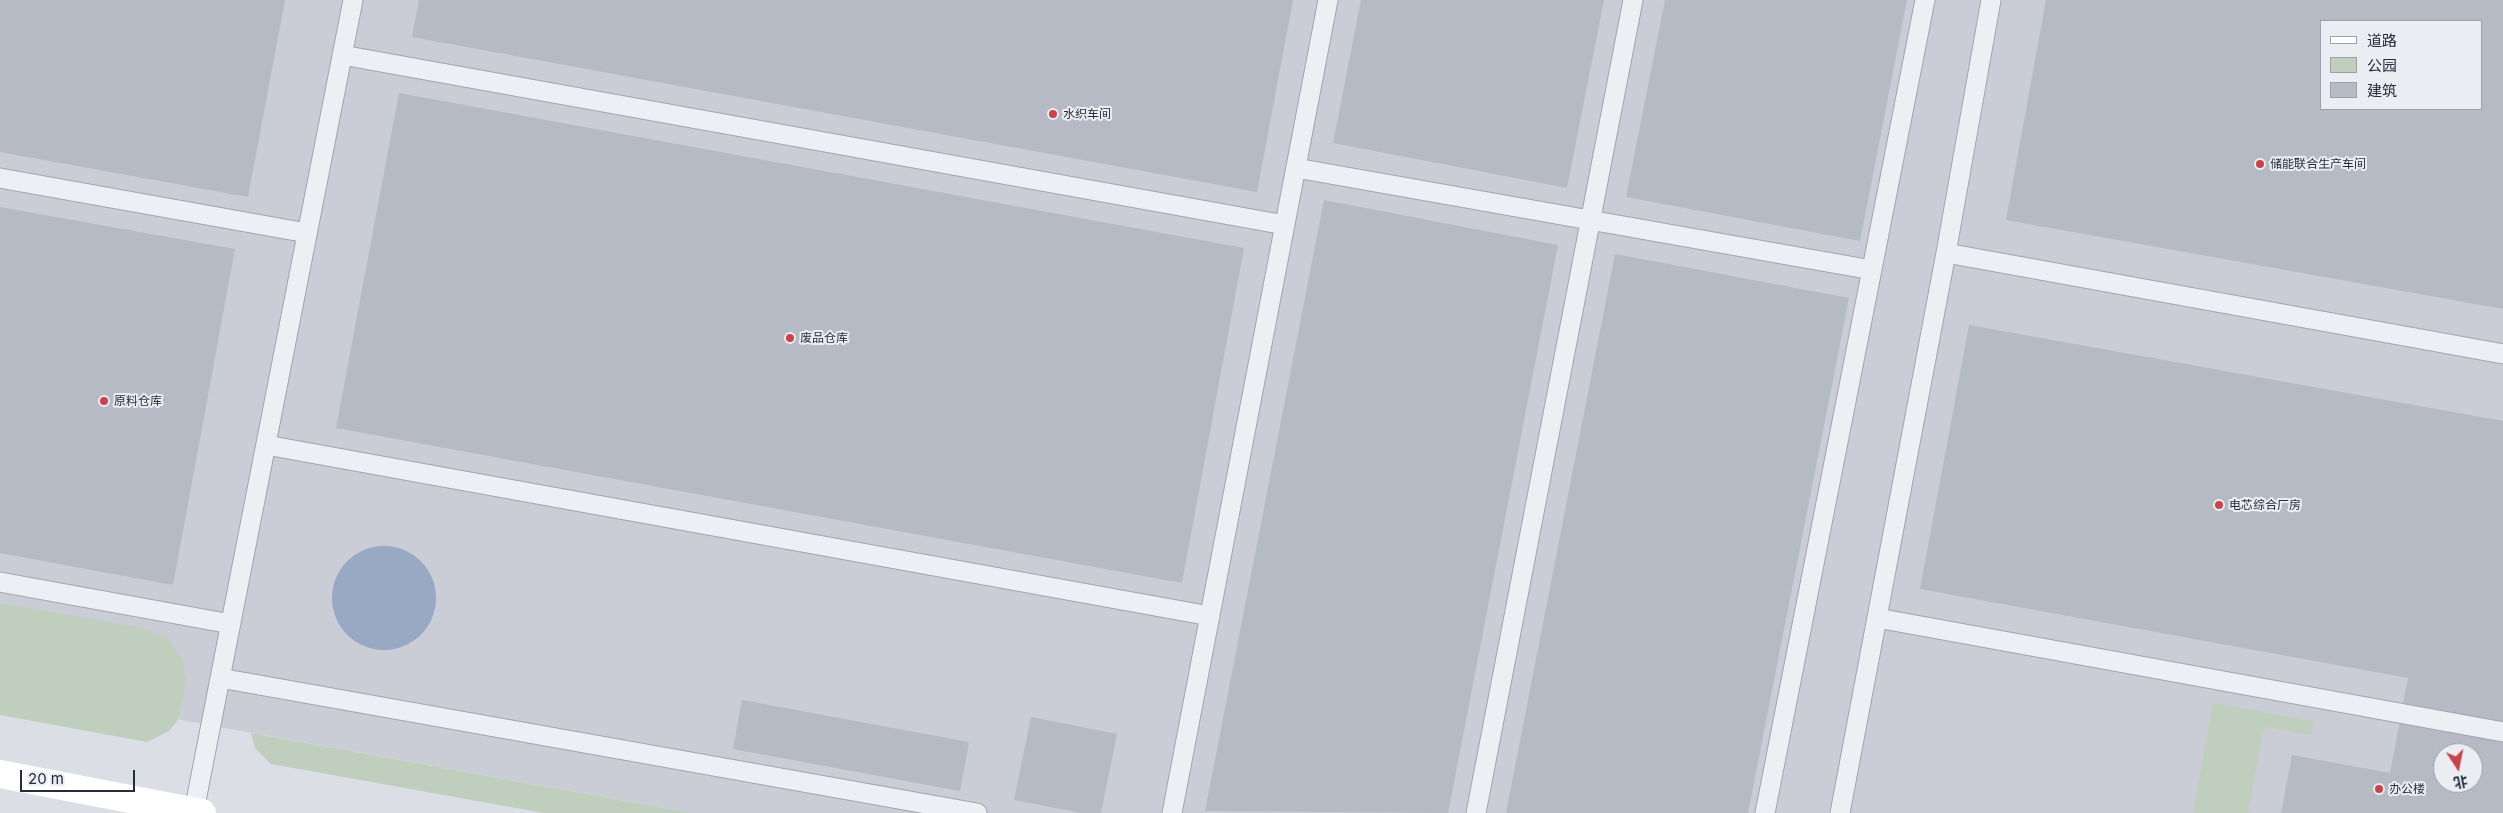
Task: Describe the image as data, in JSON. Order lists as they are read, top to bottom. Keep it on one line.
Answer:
{"places":["水织车间","储能联合生产车间","废品仓库","原料仓库","电芯综合厂房","办公楼"],"legend":["道路","公园","建筑"],"scale_bar":"20 m","north":"bottom"}
